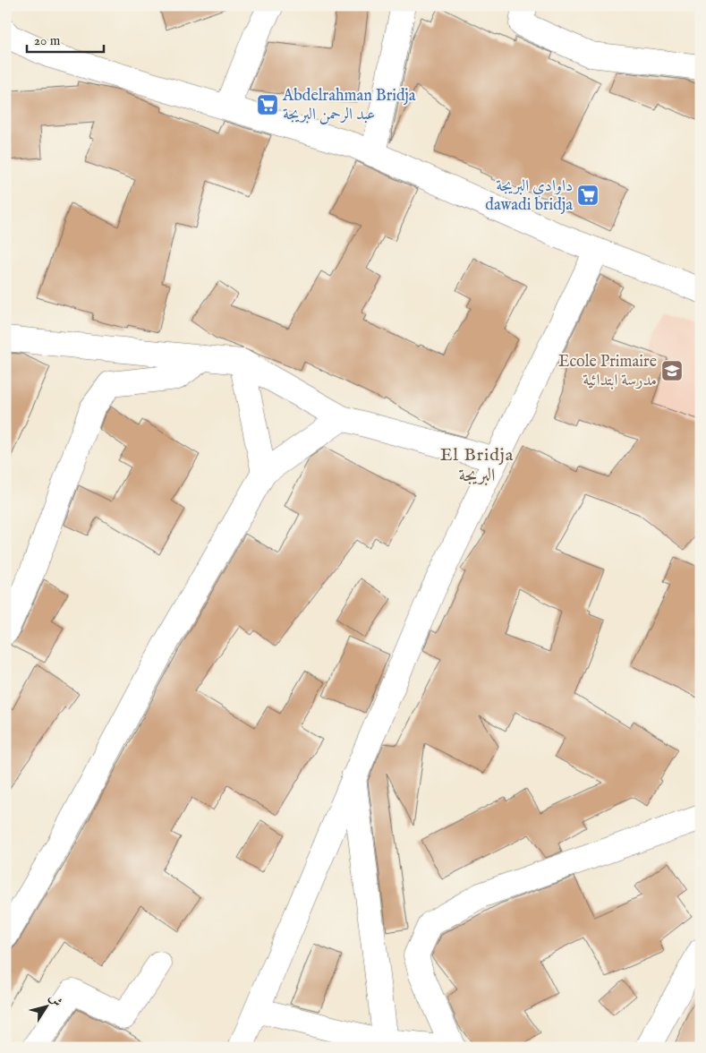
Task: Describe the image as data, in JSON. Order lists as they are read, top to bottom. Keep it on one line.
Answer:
{"districts":["El Bridja البريجة"],"places":{"supermarket":["Abdelrahman Bridja عبد الرحمن البريجة","داوادي البريجة dawadi bridja"],"school or university":["Ecole Primaire مدرسة ابتدائية"]},"scale_bar":"20 m","north":"top right"}
